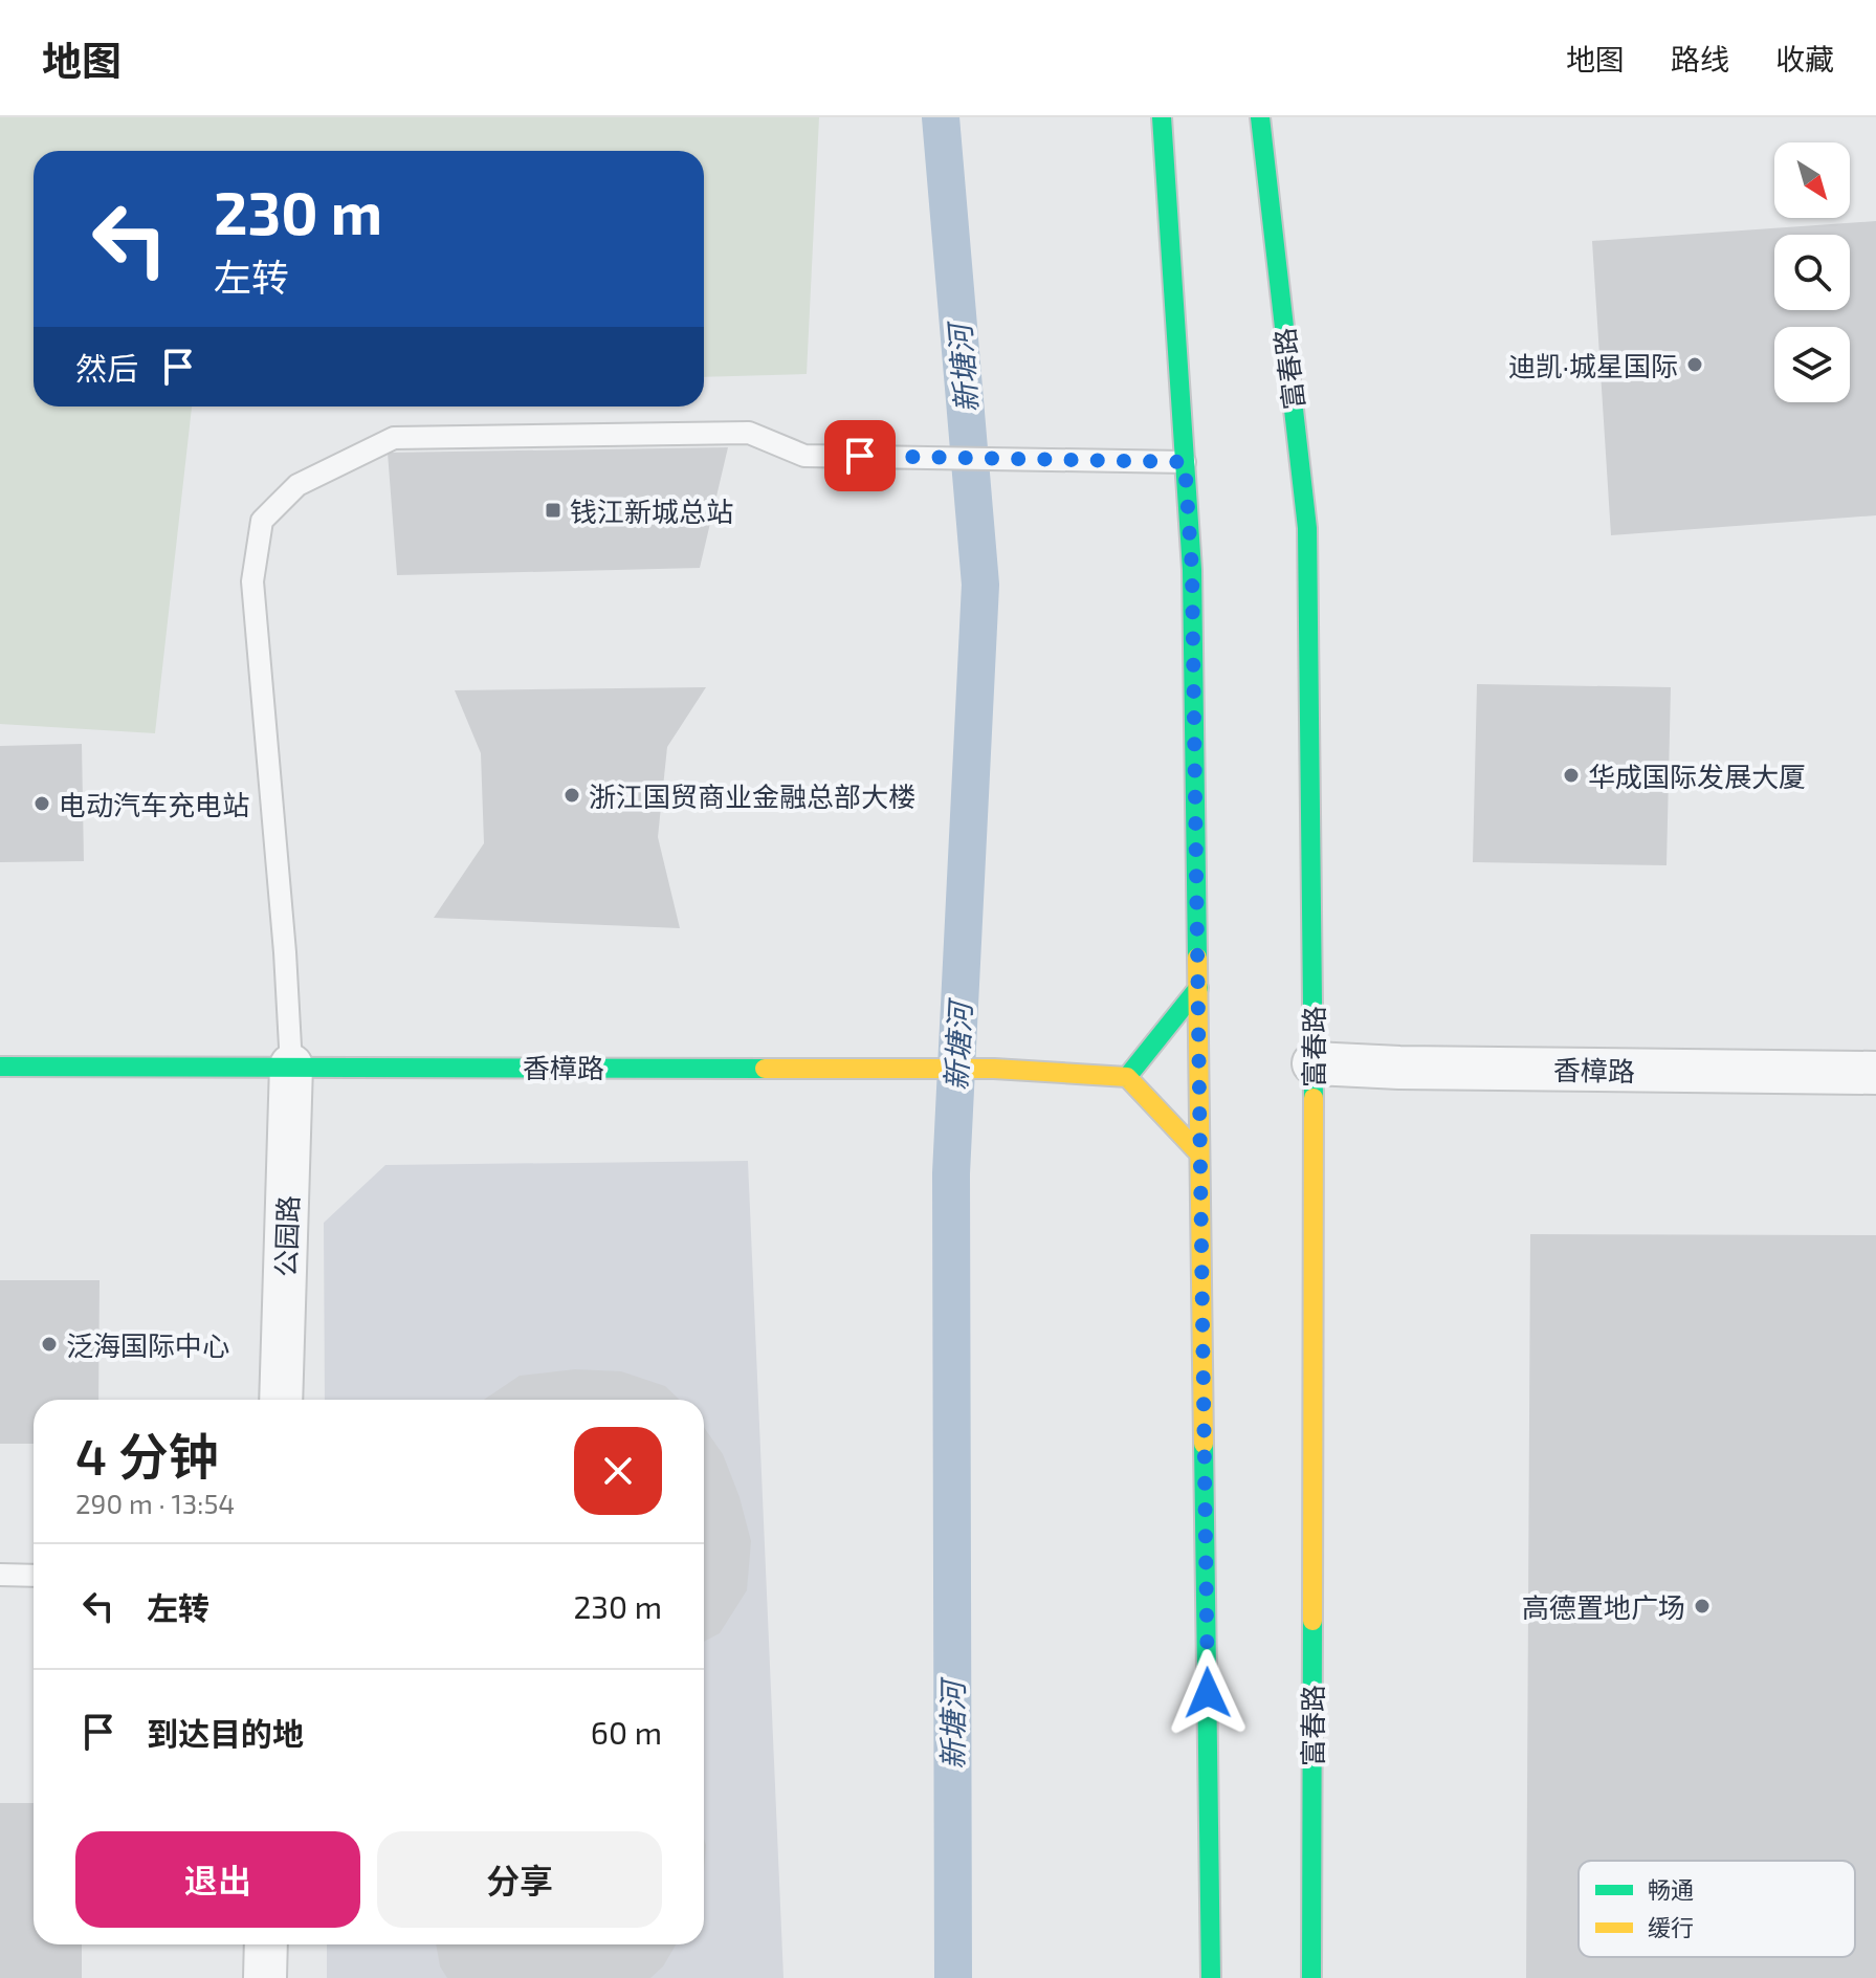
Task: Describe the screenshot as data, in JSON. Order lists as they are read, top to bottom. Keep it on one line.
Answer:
{"streets":{"main road":["富春路","香樟路"],"street":["公园路"]},"crossings":[["富春路","香樟路"],["香樟路","公园路"]],"water":["新塘河"],"places":{"other":["迪凯·城星国际","华成国际发展大厦","浙江国贸商业金融总部大楼","电动汽车充电站","泛海国际中心","高德置地广场"],"transit":["钱江新城总站"]},"legend":["畅通","缓行"],"north":"bottom right","page":{"header":"地图","nav":["地图","路线","收藏"],"turn":["230 m","左转"],"then":"然后","heading":["4 分钟","290 m · 13:54"],"list":[{"name":"左转","value":"230 m"},{"name":"到达目的地","value":"60 m"}],"buttons":["退出","分享"]}}
